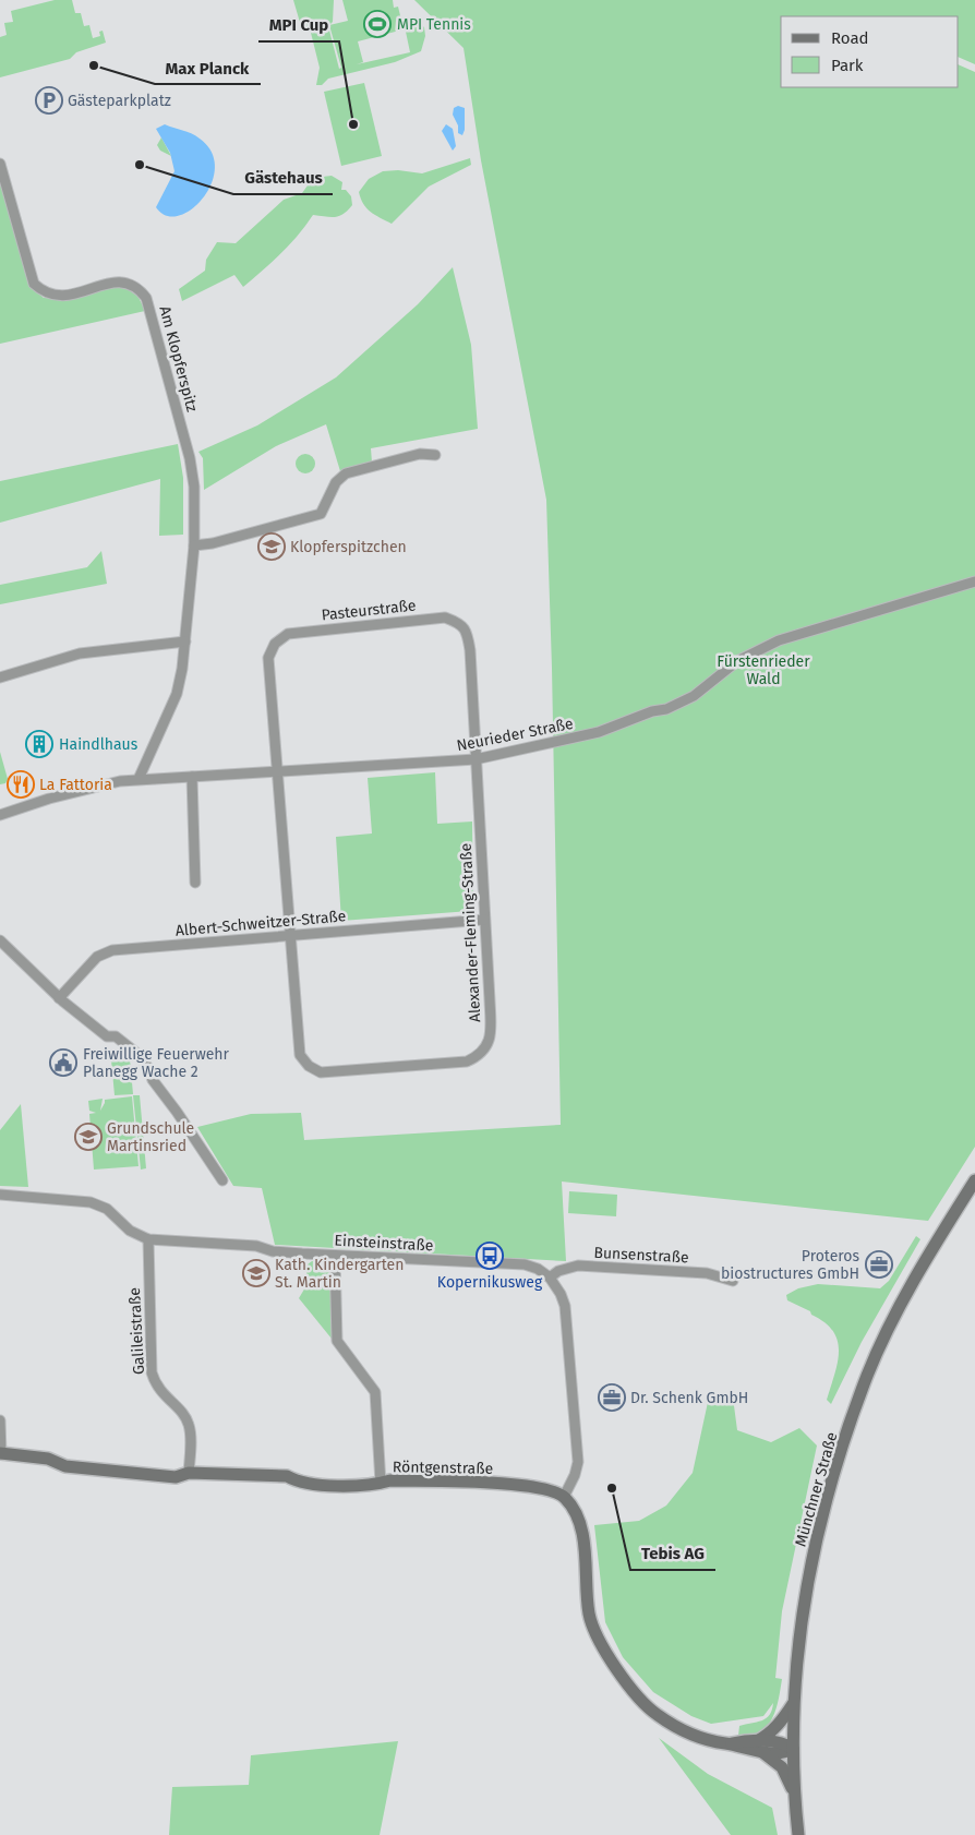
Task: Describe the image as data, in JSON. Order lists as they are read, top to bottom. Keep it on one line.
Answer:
{"streets":{"street":["Am Klopferspitz","Pasteurstraße","Neurieder Straße","Albert-Schweitzer-Straße","Alexander-Fleming-Straße","Einsteinstraße","Bunsenstraße","Galileistraße","Röntgenstraße","Münchner Straße"]},"crossings":[["Am Klopferspitz","Neurieder Straße"],["Pasteurstraße","Neurieder Straße"],["Pasteurstraße","Albert-Schweitzer-Straße"],["Pasteurstraße","Alexander-Fleming-Straße"],["Neurieder Straße","Alexander-Fleming-Straße"],["Albert-Schweitzer-Straße","Alexander-Fleming-Straße"],["Einsteinstraße","Bunsenstraße"],["Einsteinstraße","Galileistraße"],["Galileistraße","Röntgenstraße"]],"parks":["Fürstenrieder Wald"],"places":{"sports":["MPI Tennis"],"other":["Max Planck","MPI Cup","Gästehaus","Tebis AG"],"parking":["Gästeparkplatz"],"school or university":["Klopferspitzchen","Grundschule Martinsried","Kath. Kindergarten St. Martin"],"building":["Haindlhaus"],"restaurant":["La Fattoria"],"public building":["Freiwillige Feuerwehr Planegg Wache 2"],"bus stop":["Kopernikusweg"],"office":["Proteros biostructures GmbH","Dr. Schenk GmbH"]},"legend":["Road","Park"]}
